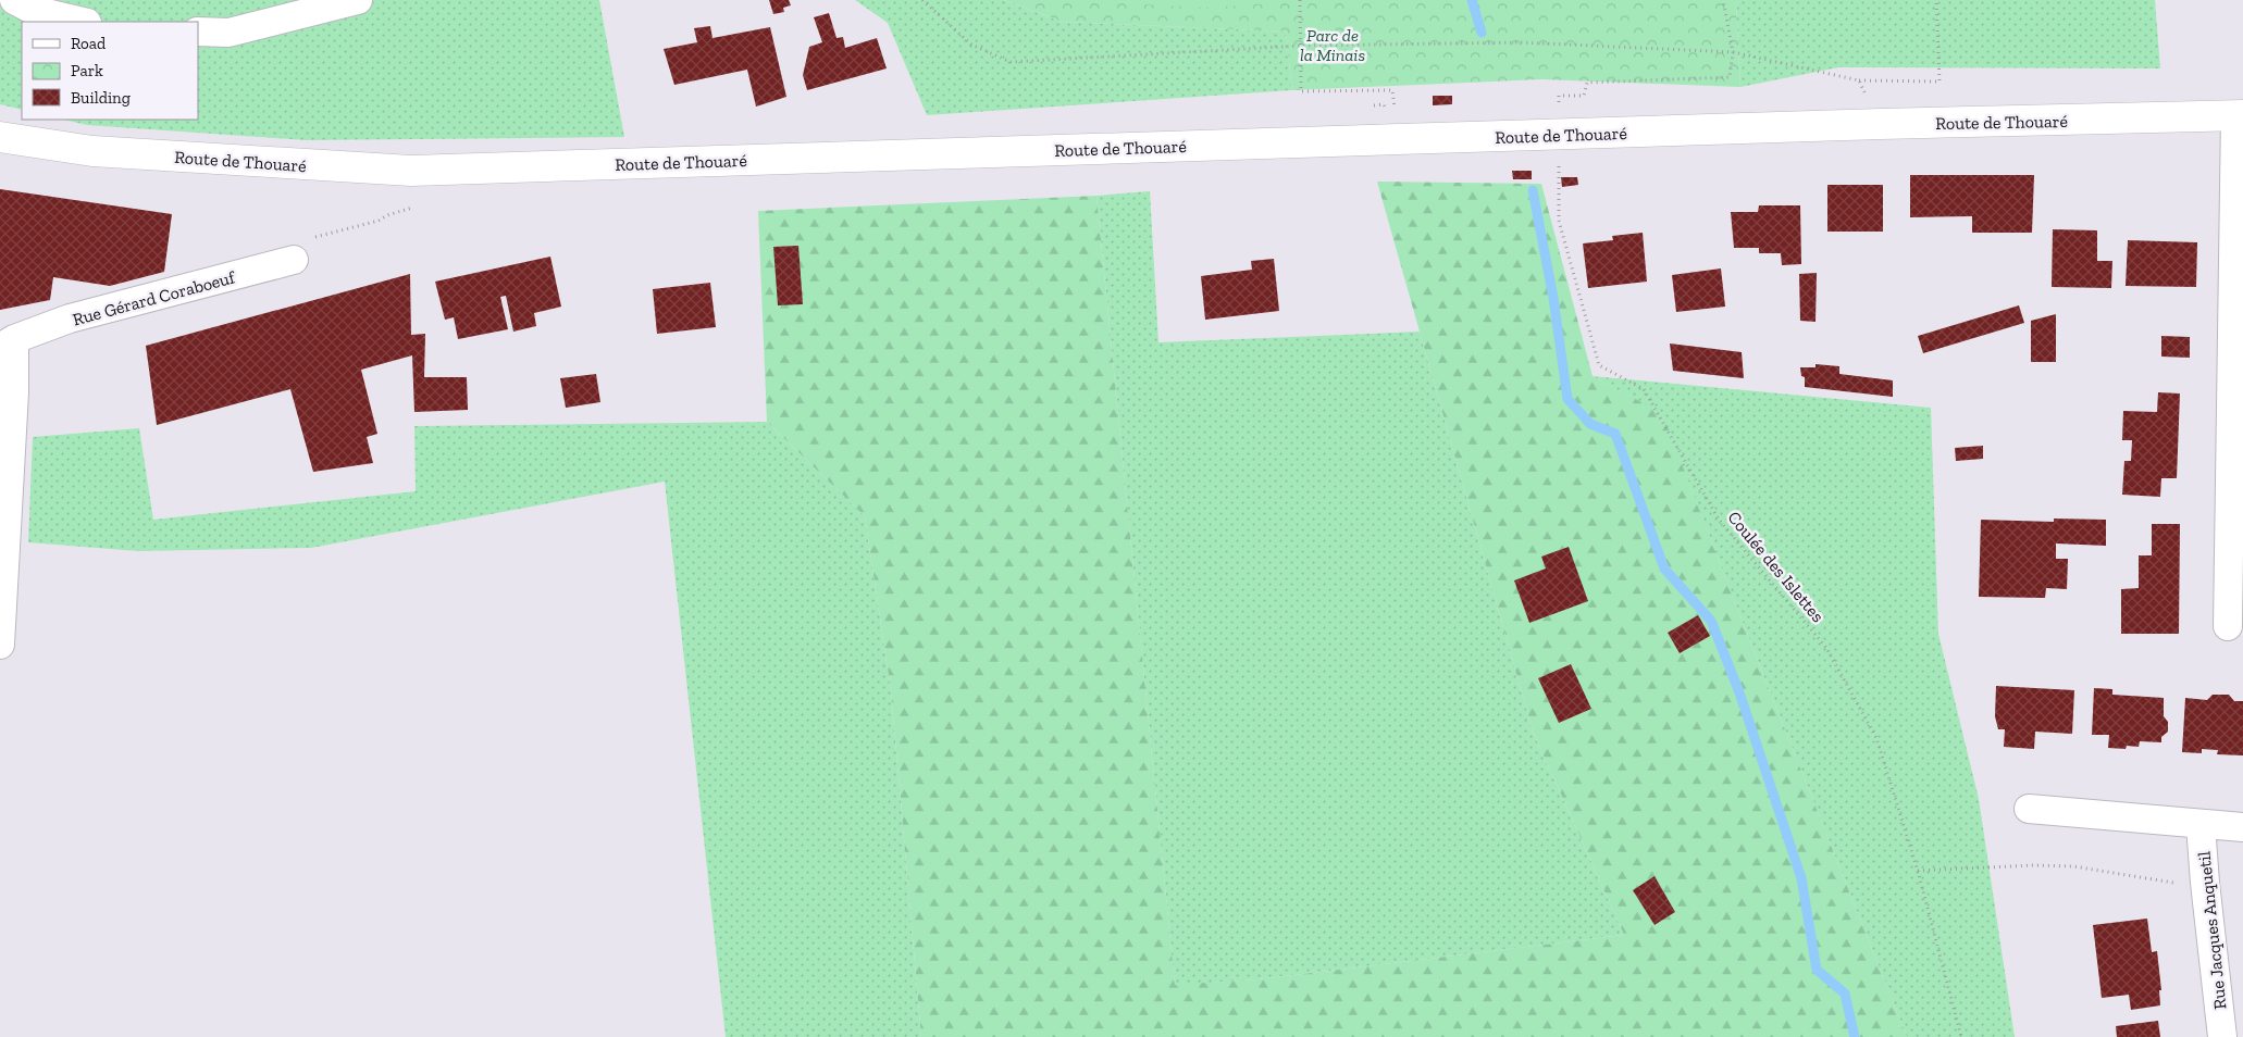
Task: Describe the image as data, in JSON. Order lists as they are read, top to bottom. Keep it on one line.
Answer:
{"streets":{"street":["Route de Thouaré","Rue Gérard Coraboeuf","Rue Jacques Anquetil"],"path":["Coulée des Islettes"]},"crossings":[["Route de Thouaré","Coulée des Islettes"]],"parks":["Parc de la Minais"],"legend":["Road","Park","Building"]}
